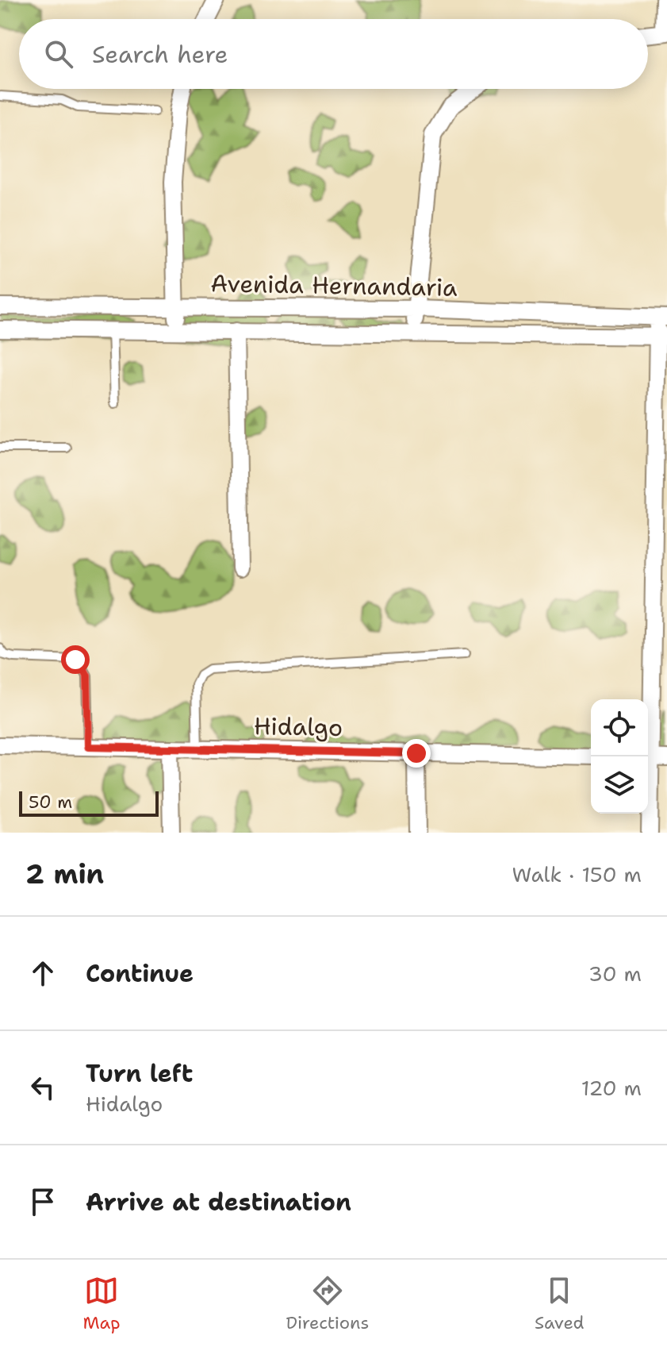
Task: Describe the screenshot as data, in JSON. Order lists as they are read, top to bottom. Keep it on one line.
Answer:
{"streets":{"street":["Avenida Hernandaria","Hidalgo"]},"scale_bar":"50 m","page":{"search":"Search here","scale":"50 m","heading":["2 min","Walk · 150 m"],"list":[["Continue","30 m"],["Turn left","Hidalgo","120 m"],"Arrive at destination"],"nav":["Map","Directions","Saved"]}}
